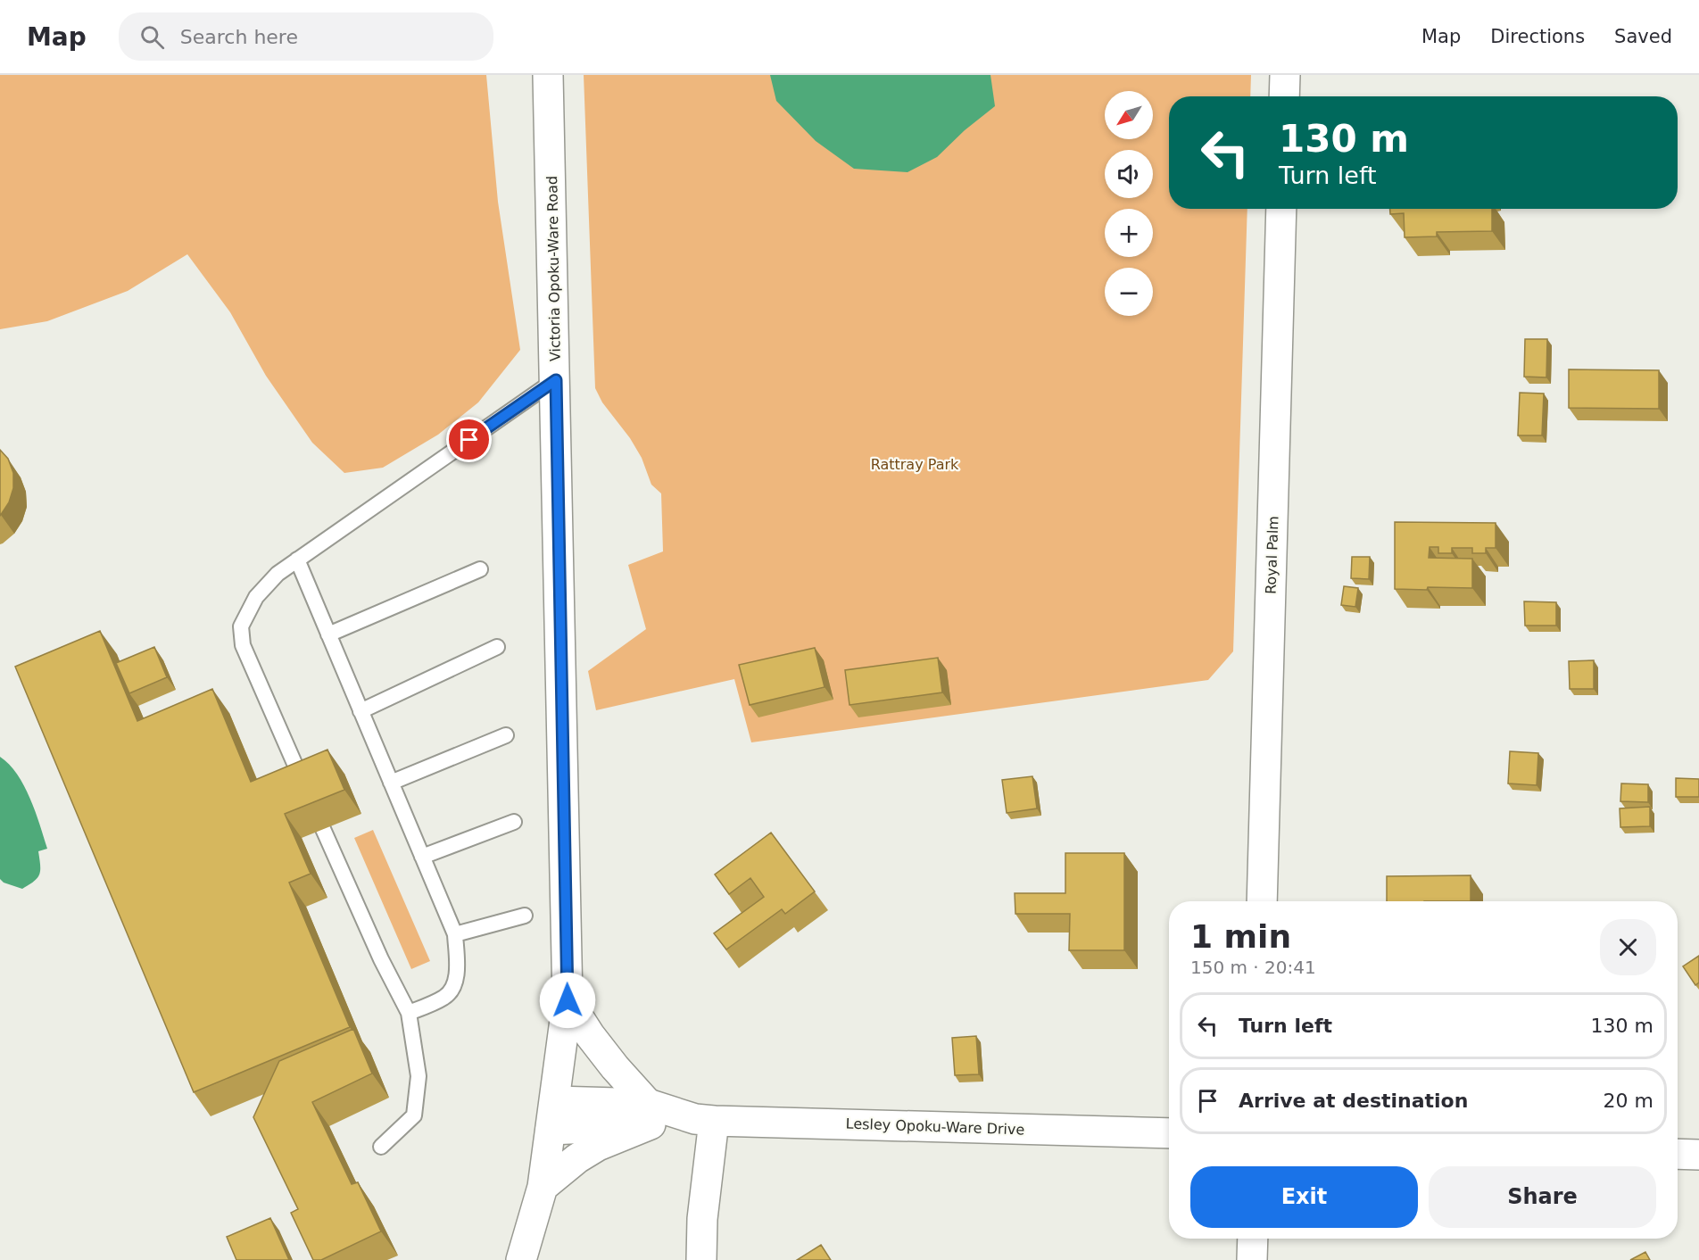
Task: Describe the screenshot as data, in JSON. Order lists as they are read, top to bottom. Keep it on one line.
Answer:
{"streets":{"street":["Victoria Opoku-Ware Road","Royal Palm","Lesley Opoku-Ware Drive"]},"crossings":[["Victoria Opoku-Ware Road","Lesley Opoku-Ware Drive"]],"parks":["Rattray Park"],"north":"bottom left","page":{"header":"Map","search":"Search here","nav":["Map","Directions","Saved"],"map_buttons":["+","−"],"turn":["130 m","Turn left"],"heading":["1 min","150 m · 20:41"],"list":[{"name":"Turn left","value":"130 m"},{"name":"Arrive at destination","value":"20 m"}],"buttons":["Exit","Share"]}}
